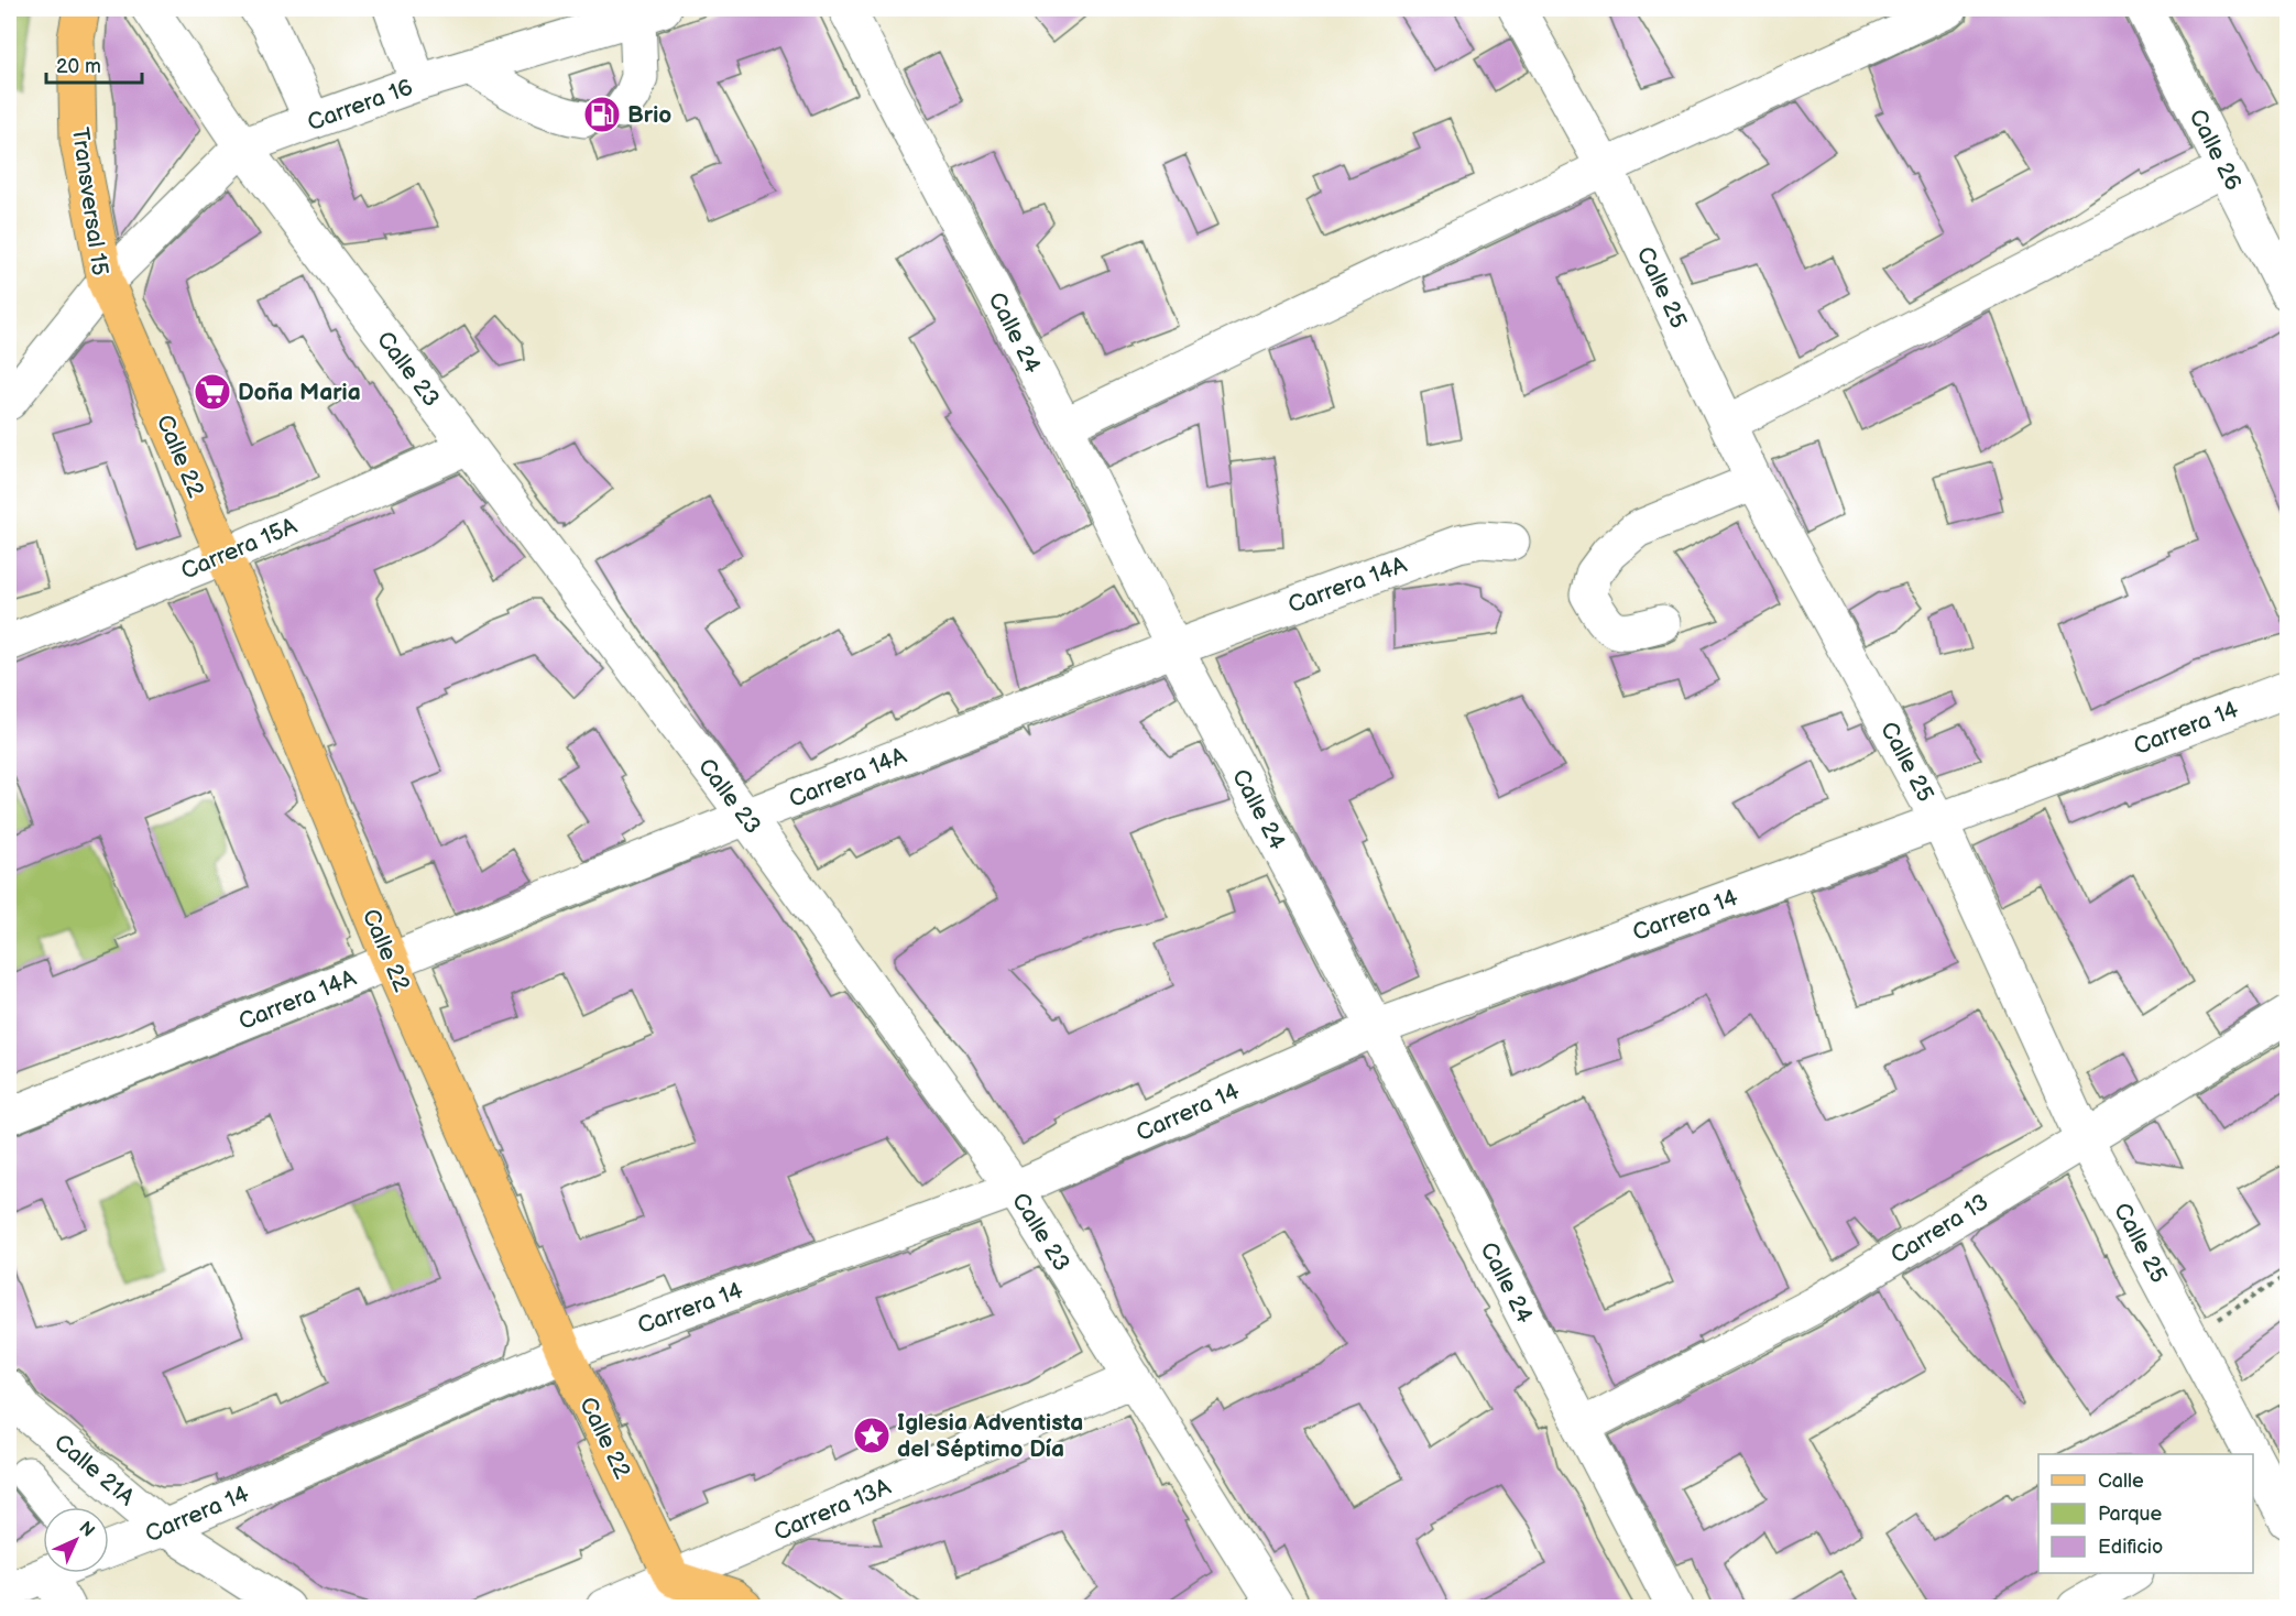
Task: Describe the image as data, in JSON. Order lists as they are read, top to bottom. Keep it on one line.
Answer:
{"streets":{"main road":["Transversal 15","Calle 22"],"street":["Carrera 16","Calle 26","Calle 25","Calle 24","Calle 23","Carrera 15A","Carrera 14A","Carrera 14","Carrera 13","Calle 21A","Carrera 13A"]},"crossings":[["Carrera 16","Transversal 15"],["Carrera 16","Calle 23"],["Carrera 16","Calle 22"],["Transversal 15","Calle 22"],["Calle 25","Carrera 14"],["Calle 25","Carrera 13"],["Calle 24","Carrera 14A"],["Calle 24","Carrera 14"],["Calle 24","Carrera 13"],["Calle 23","Carrera 15A"],["Calle 23","Carrera 14A"],["Calle 23","Carrera 14"],["Calle 23","Carrera 13A"],["Calle 22","Carrera 15A"],["Calle 22","Carrera 14A"],["Calle 22","Carrera 14"],["Calle 22","Carrera 13A"],["Carrera 14","Calle 21A"]],"places":{"fuel station":["Brio"],"supermarket":["Doña Maria"],"place":["Iglesia Adventista del Séptimo Día"]},"legend":["Calle","Parque","Edificio"],"scale_bar":"20 m","north":"top right"}
